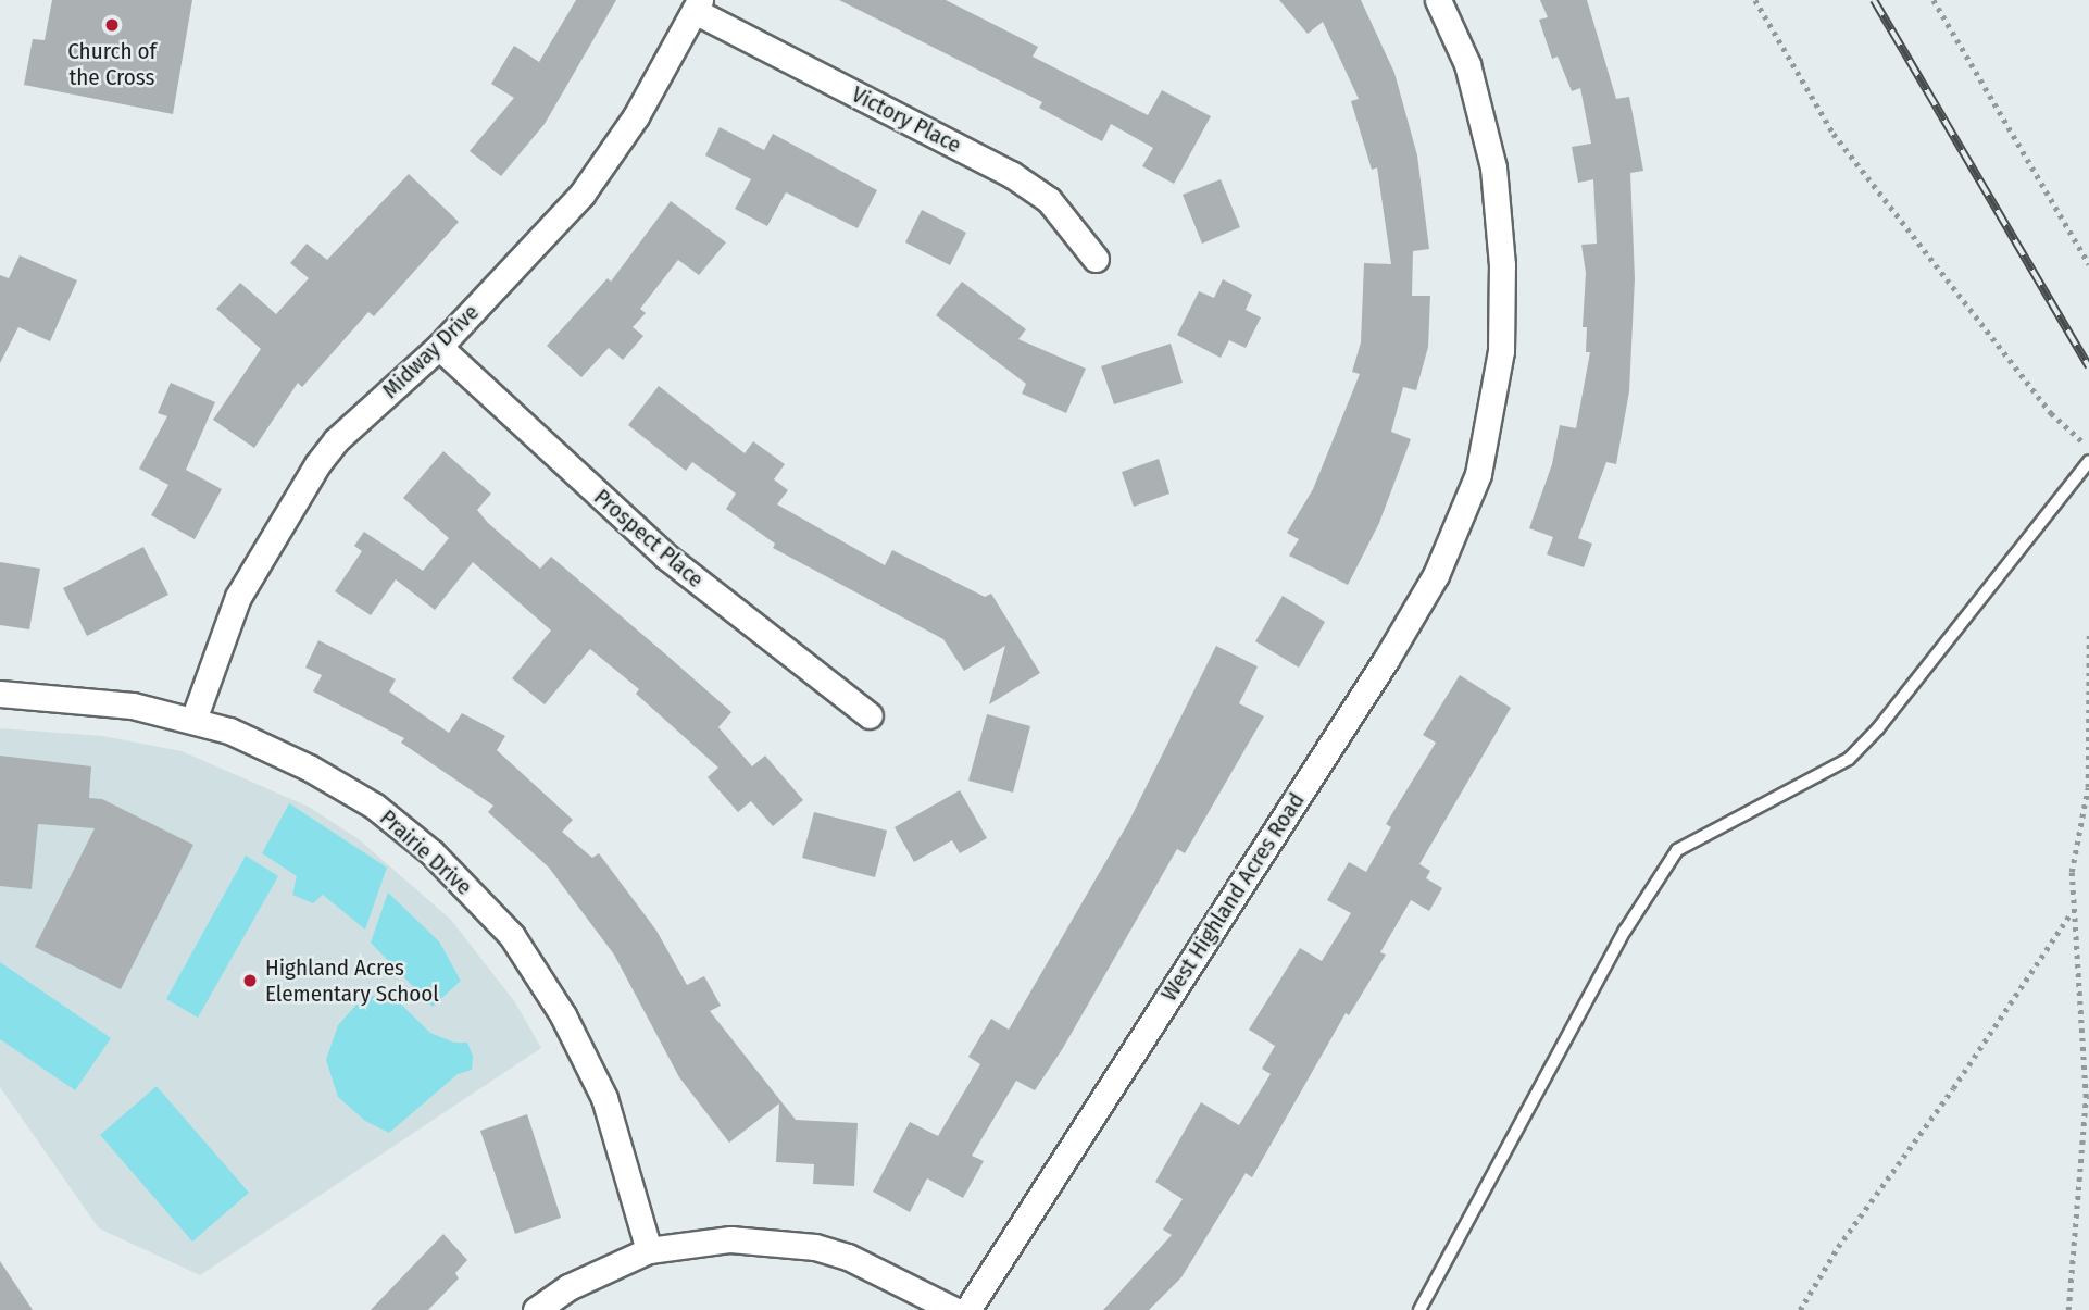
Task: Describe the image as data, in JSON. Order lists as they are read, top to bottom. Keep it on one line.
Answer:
{"streets":{"street":["Victory Place","Midway Drive","Prospect Place","Prairie Drive","West Highland Acres Road"]},"crossings":[["Victory Place","Midway Drive"],["Midway Drive","Prospect Place"],["Midway Drive","Prairie Drive"]],"places":["Church of the Cross","Highland Acres Elementary School"]}
